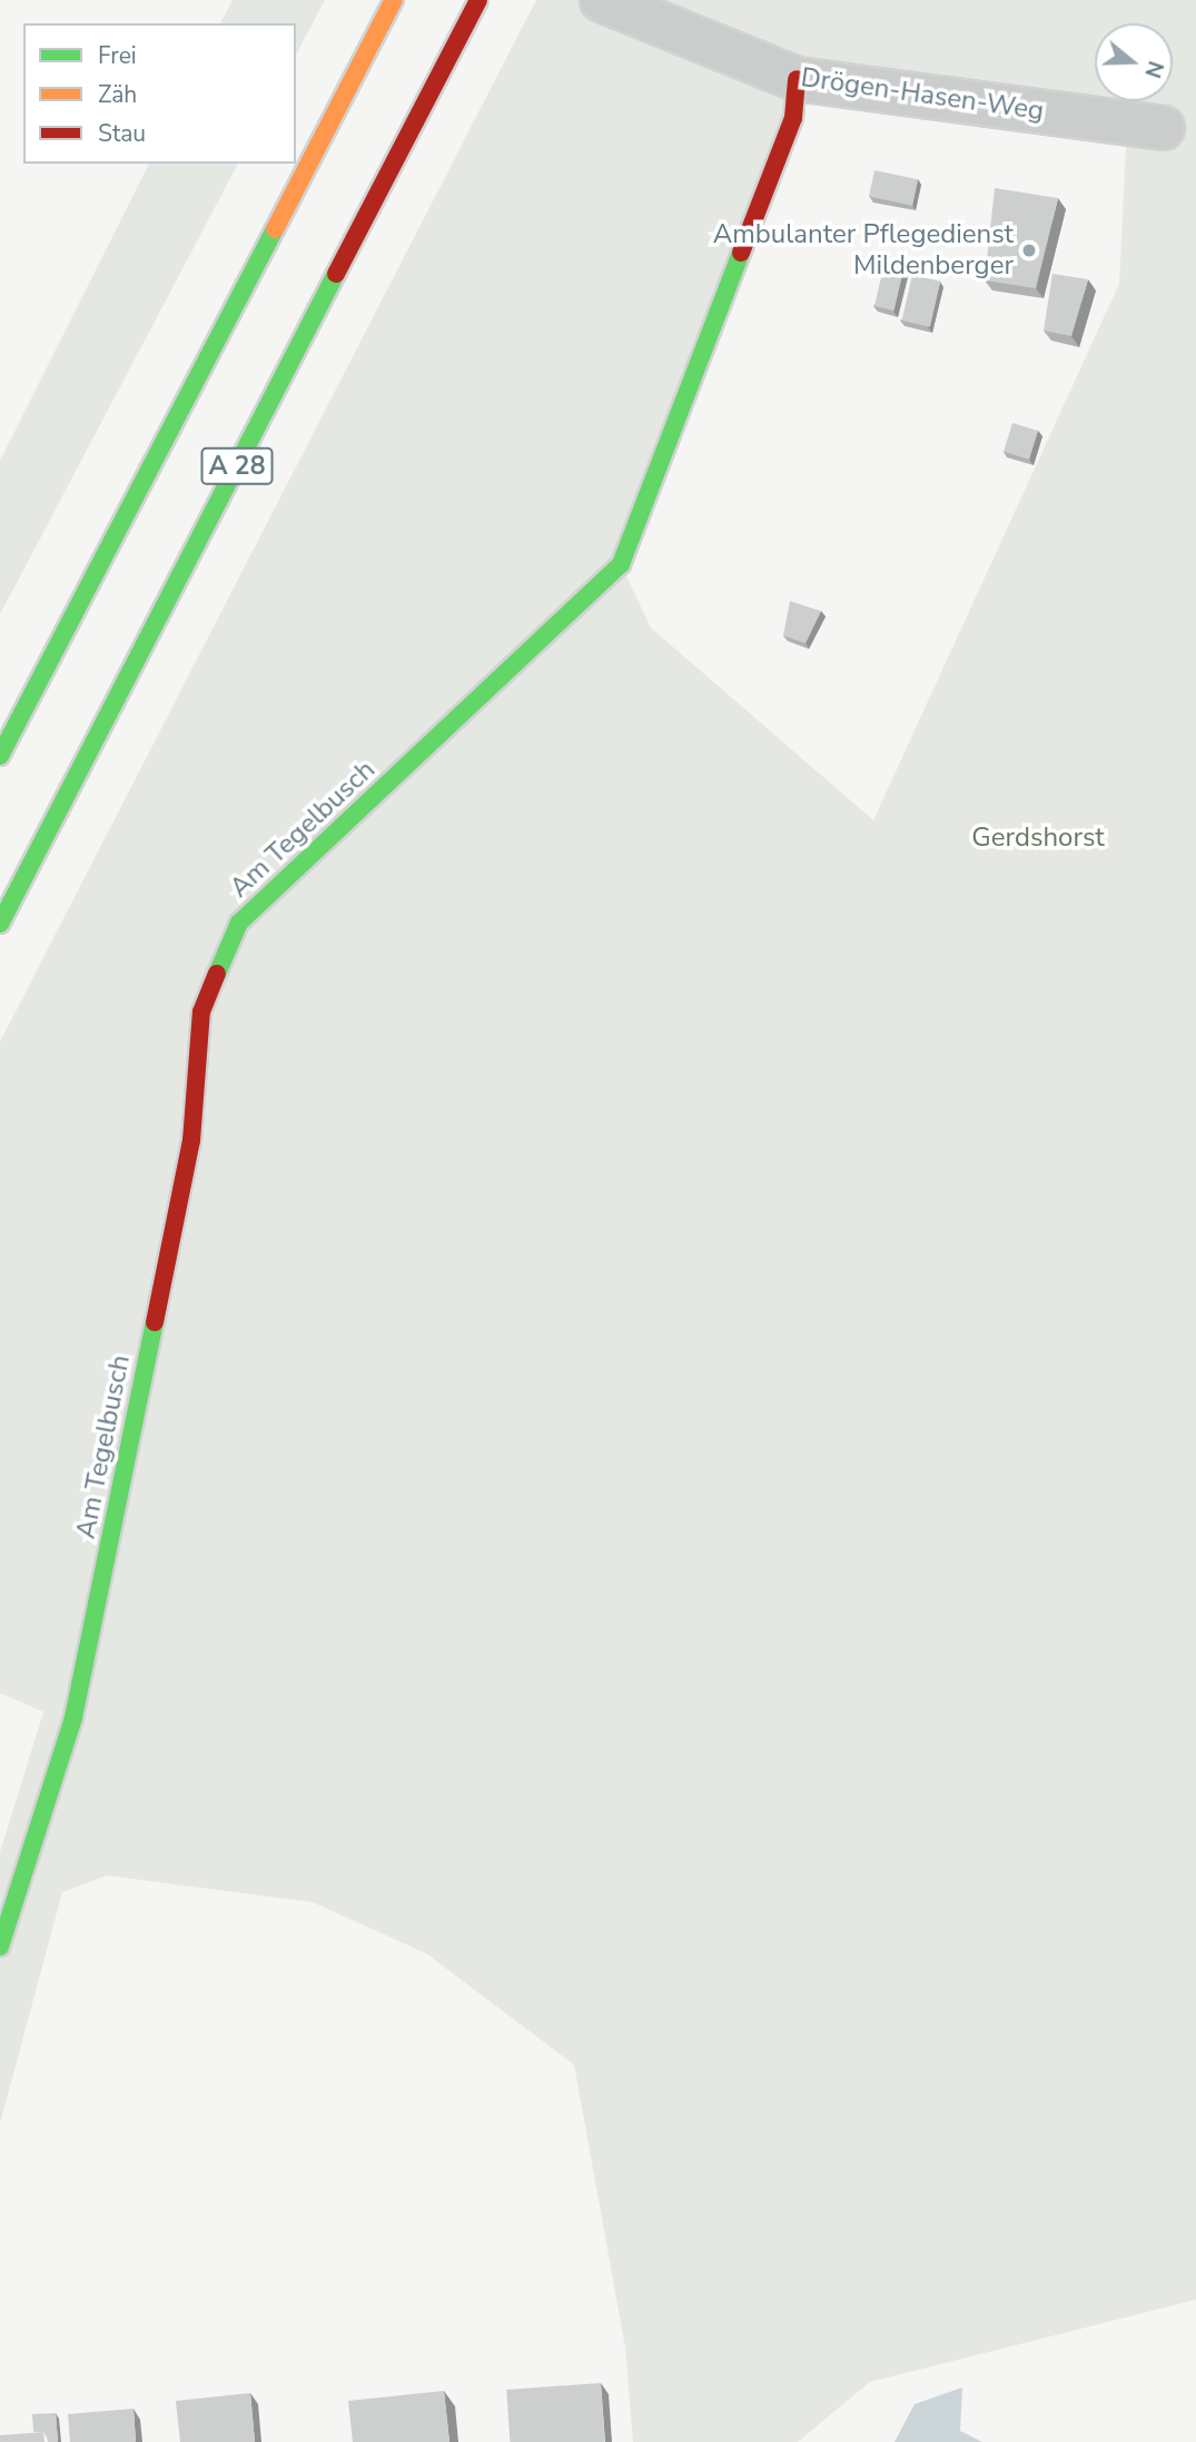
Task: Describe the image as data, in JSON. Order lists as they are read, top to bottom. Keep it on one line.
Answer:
{"streets":{"main road":["A 28","Am Tegelbusch"],"street":["Drögen-Hasen-Weg"]},"crossings":[["Drögen-Hasen-Weg","Am Tegelbusch"]],"parks":["Gerdshorst"],"places":["Ambulanter Pflegedienst Mildenberger"],"legend":["Frei","Zäh","Stau"],"north":"right"}
